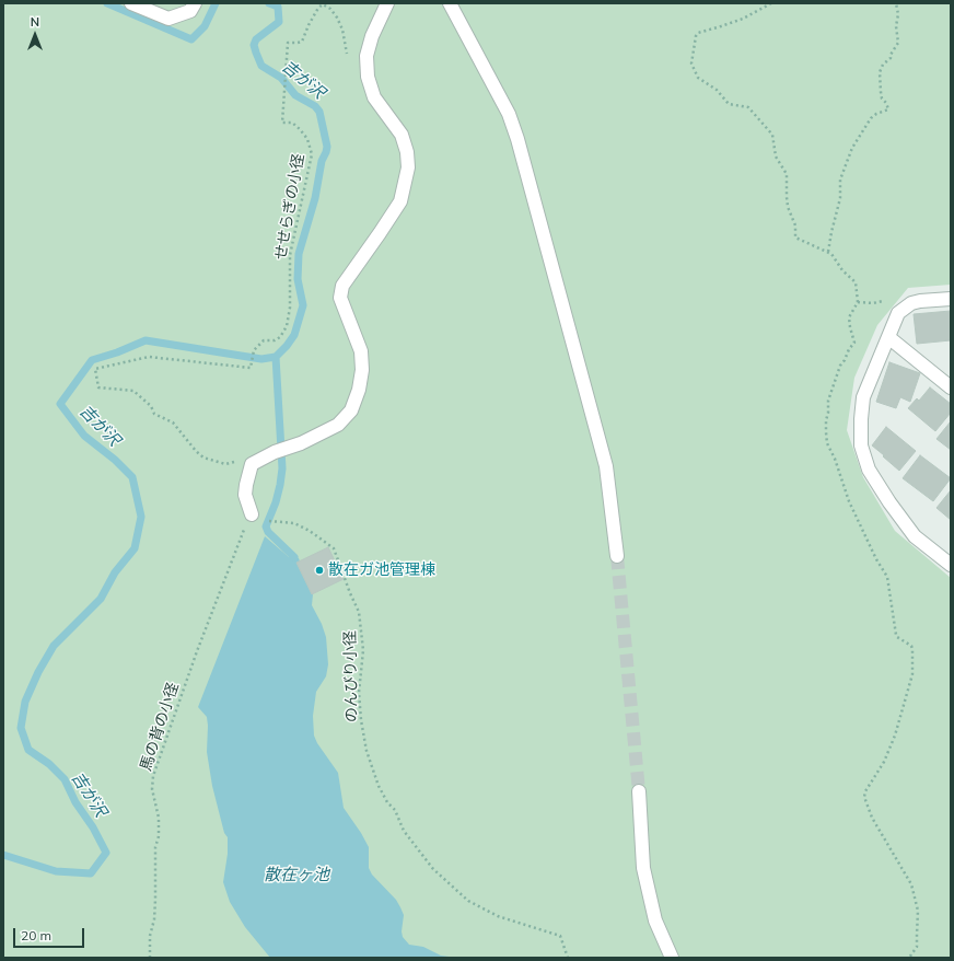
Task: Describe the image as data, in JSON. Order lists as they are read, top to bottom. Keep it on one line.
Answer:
{"streets":{"path":["せせらぎの小径","のんびり小径","馬の背の小径"]},"crossings":[["のんびり小径","馬の背の小径"]],"water":["吉が沢","散在ヶ池"],"places":["散在ガ池管理棟"],"scale_bar":"20 m","north":"top"}
